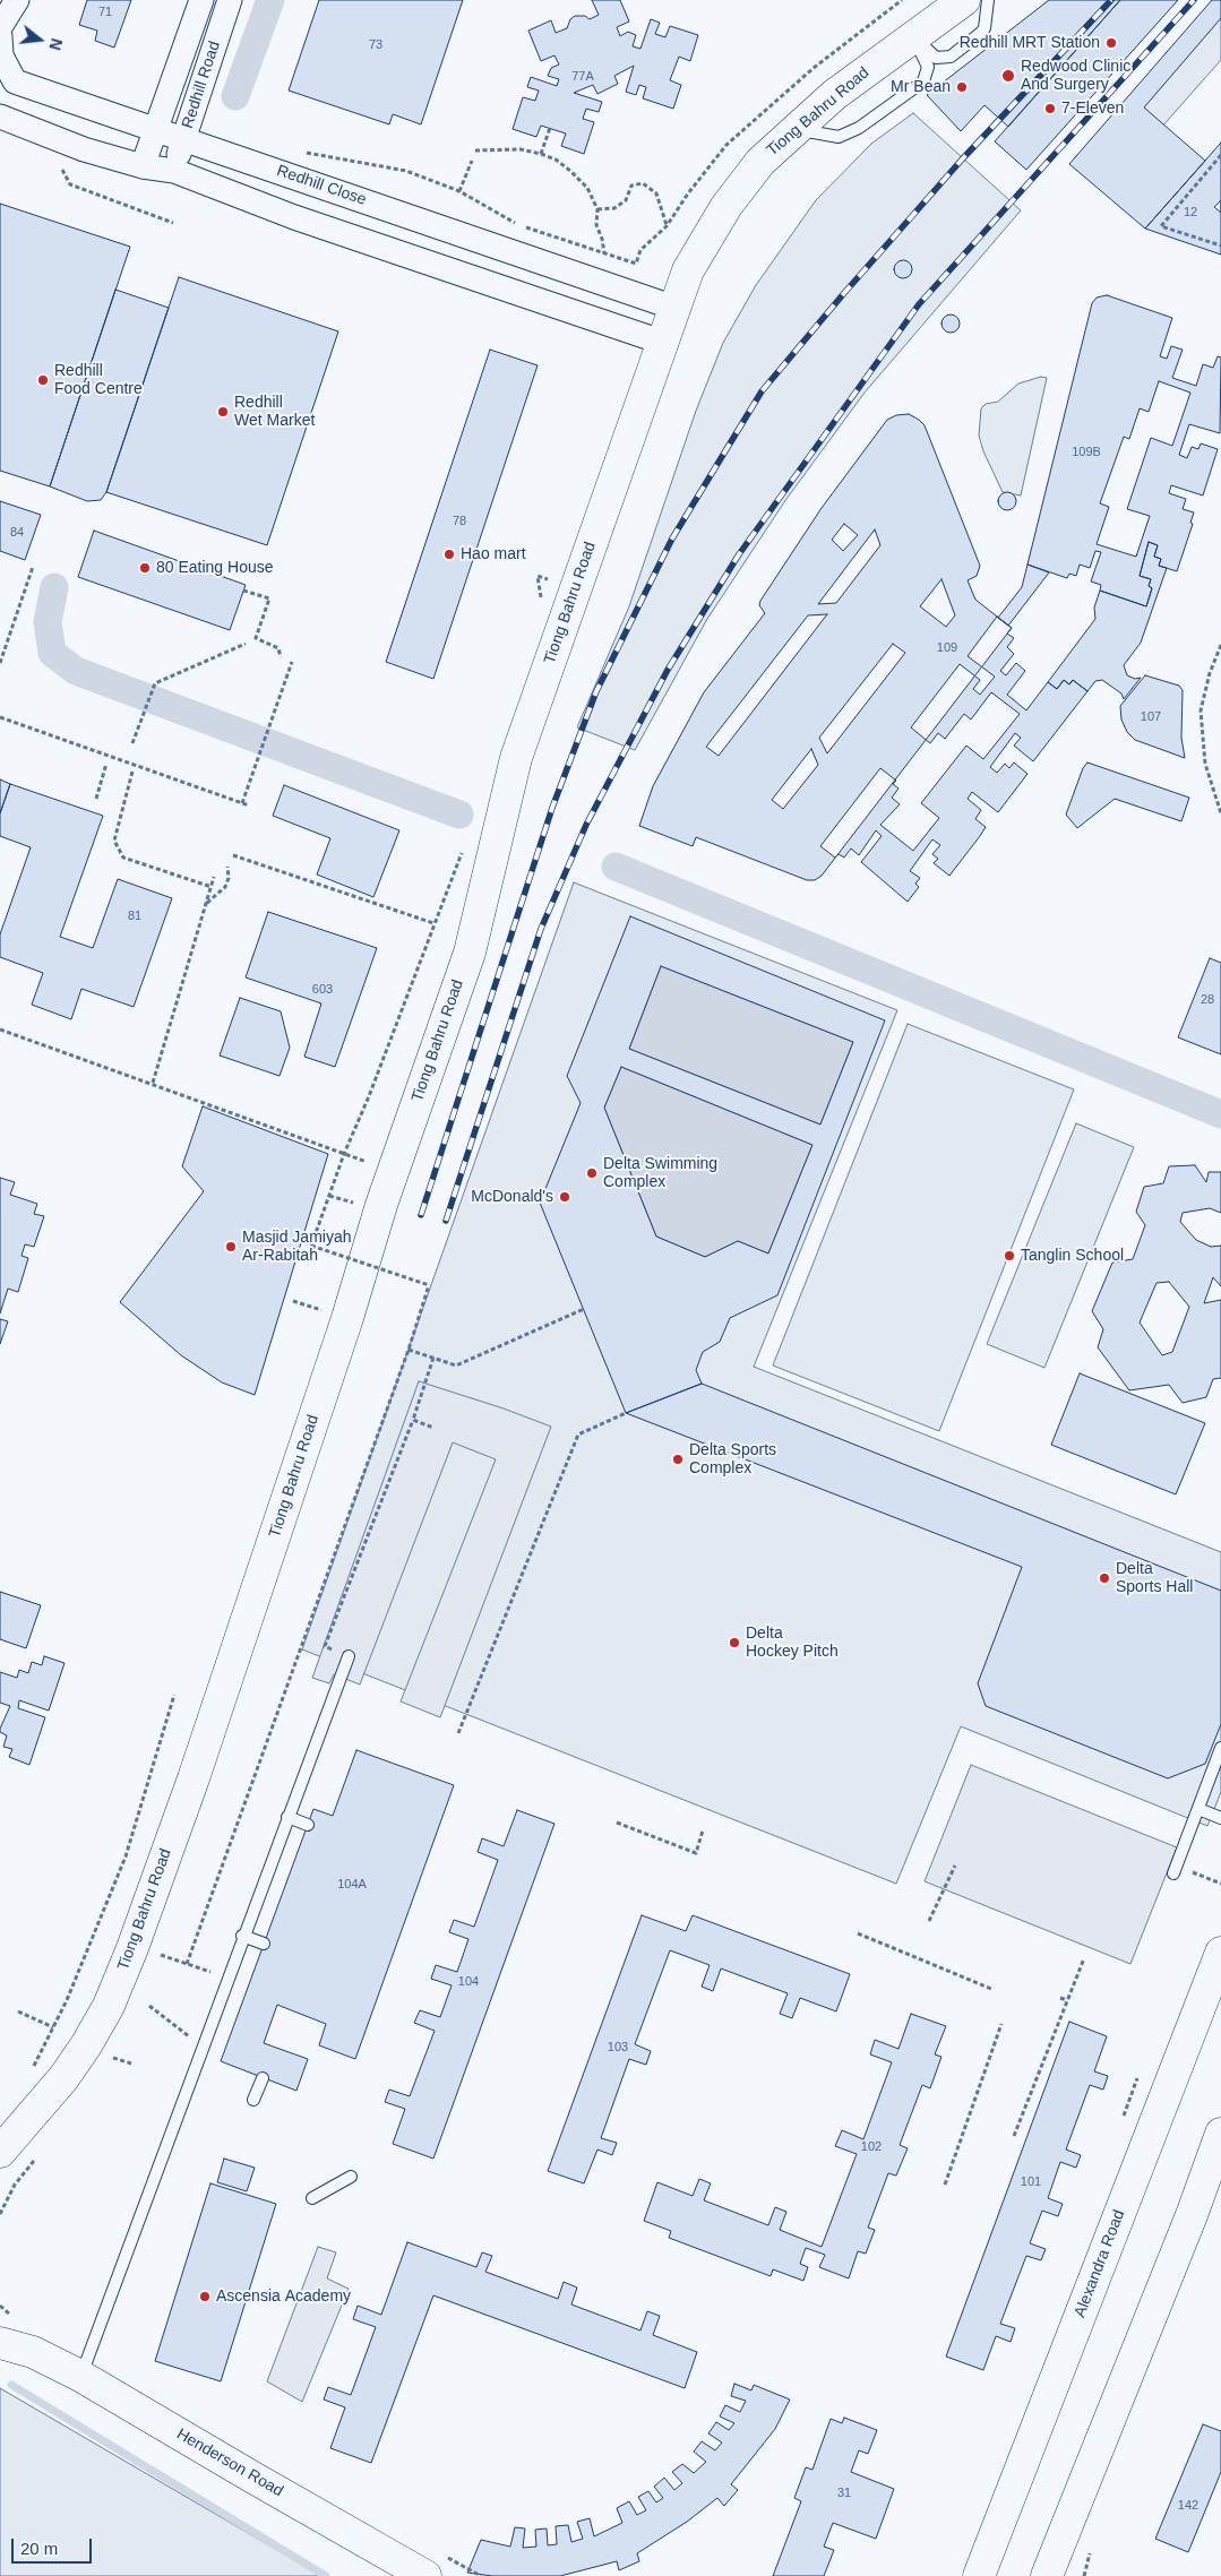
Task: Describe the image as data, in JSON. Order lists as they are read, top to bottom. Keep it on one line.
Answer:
{"streets":{"main road":["Tiong Bahru Road","Alexandra Road","Henderson Road"],"street":["Redhill Road","Redhill Close"]},"crossings":[["Redhill Road","Redhill Close"],["Tiong Bahru Road","Redhill Close"]],"places":["Redhill MRT Station","Redwood Clinic And Surgery","Mr Bean","7-Eleven","Redhill Food Centre","Redhill Wet Market","Hao mart","80 Eating House","Delta Swimming Complex","McDonald's","Masjid Jamiyah Ar-Rabitah","Tanglin School","Delta Sports Complex","Delta Sports Hall","Delta Hockey Pitch","Ascensia Academy"],"house_numbers":["71","73","77A","12","109B","78","84","109","107","81","603","28","104A","104","103","102","101","31","142"],"scale_bar":"20 m","north":"right"}
